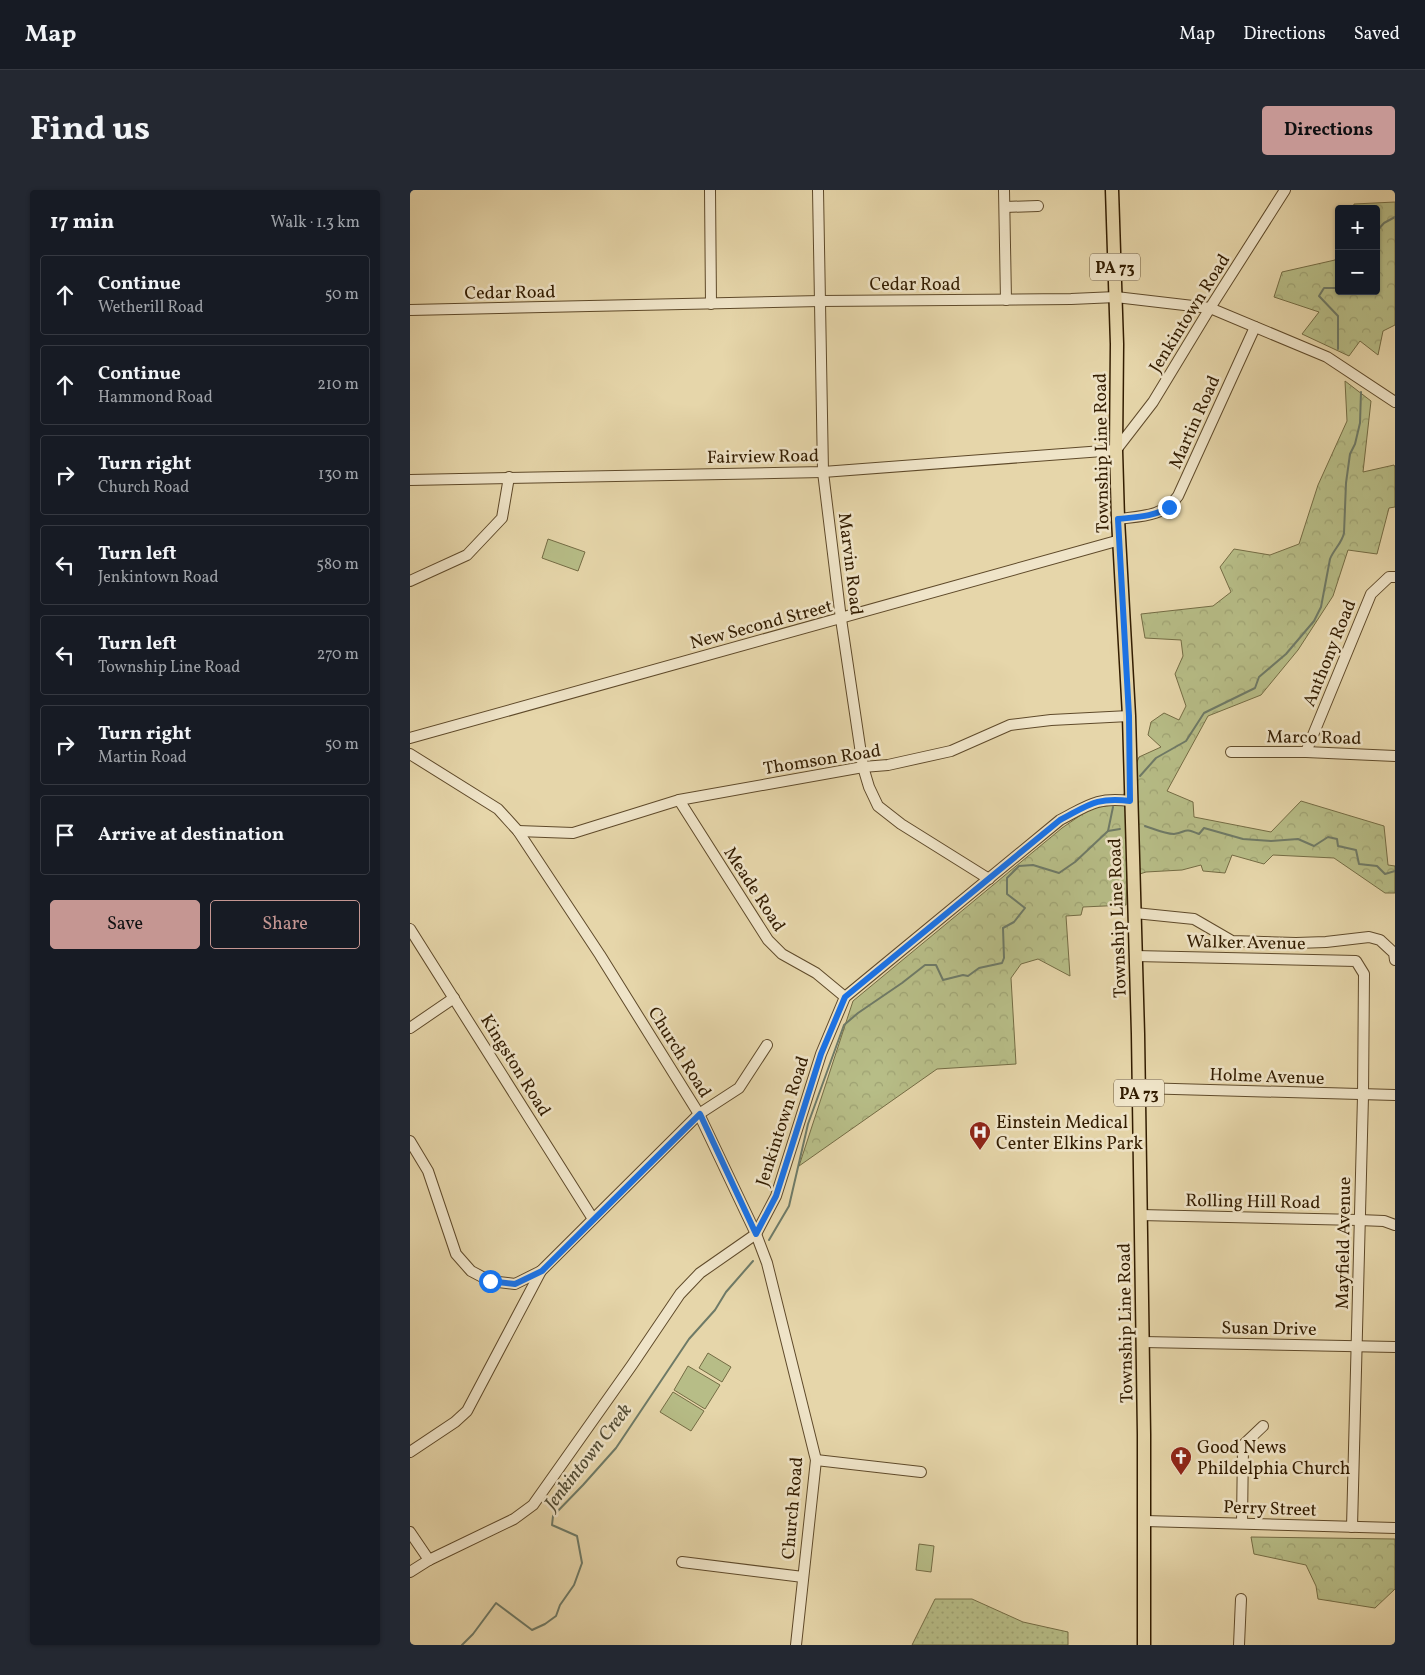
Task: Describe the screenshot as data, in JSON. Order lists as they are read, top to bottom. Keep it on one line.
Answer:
{"streets":{"main road":["PA 73","Township Line Road"],"street":["Cedar Road","Jenkintown Road","Martin Road","Fairview Road","Marvin Road","New Second Street","Anthony Road","Marco Road","Thomson Road","Meade Road","Walker Avenue","Church Road","Kingston Road","Holme Avenue","Rolling Hill Road","Mayfield Avenue","Susan Drive","Perry Street"]},"crossings":[["Cedar Road","Jenkintown Road"],["Cedar Road","Martin Road"],["Cedar Road","Township Line Road"],["Cedar Road","Marvin Road"],["Jenkintown Road","Township Line Road"],["Jenkintown Road","Fairview Road"],["Jenkintown Road","Marvin Road"],["Jenkintown Road","Meade Road"],["Jenkintown Road","Church Road"],["Martin Road","Township Line Road"],["Township Line Road","Fairview Road"],["Township Line Road","New Second Street"],["Township Line Road","Thomson Road"],["Township Line Road","Walker Avenue"],["Township Line Road","Holme Avenue"],["Township Line Road","Rolling Hill Road"],["Township Line Road","Susan Drive"],["Township Line Road","Perry Street"],["Fairview Road","Marvin Road"],["Marvin Road","New Second Street"],["Marvin Road","Thomson Road"],["Anthony Road","Marco Road"],["Thomson Road","Meade Road"],["Thomson Road","Church Road"],["Walker Avenue","Mayfield Avenue"],["Holme Avenue","Mayfield Avenue"],["Rolling Hill Road","Mayfield Avenue"],["Mayfield Avenue","Susan Drive"],["Mayfield Avenue","Perry Street"]],"water":["Jenkintown Creek"],"places":{"hospital":["Einstein Medical Center Elkins Park"],"church":["Good News Phildelphia Church"]},"page":{"header":"Map","nav":["Map","Directions","Saved"],"title":"Find us","buttons":["Directions",["Save","Share"]],"heading":["17 min","Walk · 1.3 km"],"map_buttons":["+","−"],"list":[["Continue","Wetherill Road","50 m"],["Continue","Hammond Road","210 m"],["Turn right","Church Road","130 m"],["Turn left","Jenkintown Road","580 m"],["Turn left","Township Line Road","270 m"],["Turn right","Martin Road","50 m"],"Arrive at destination"]}}
